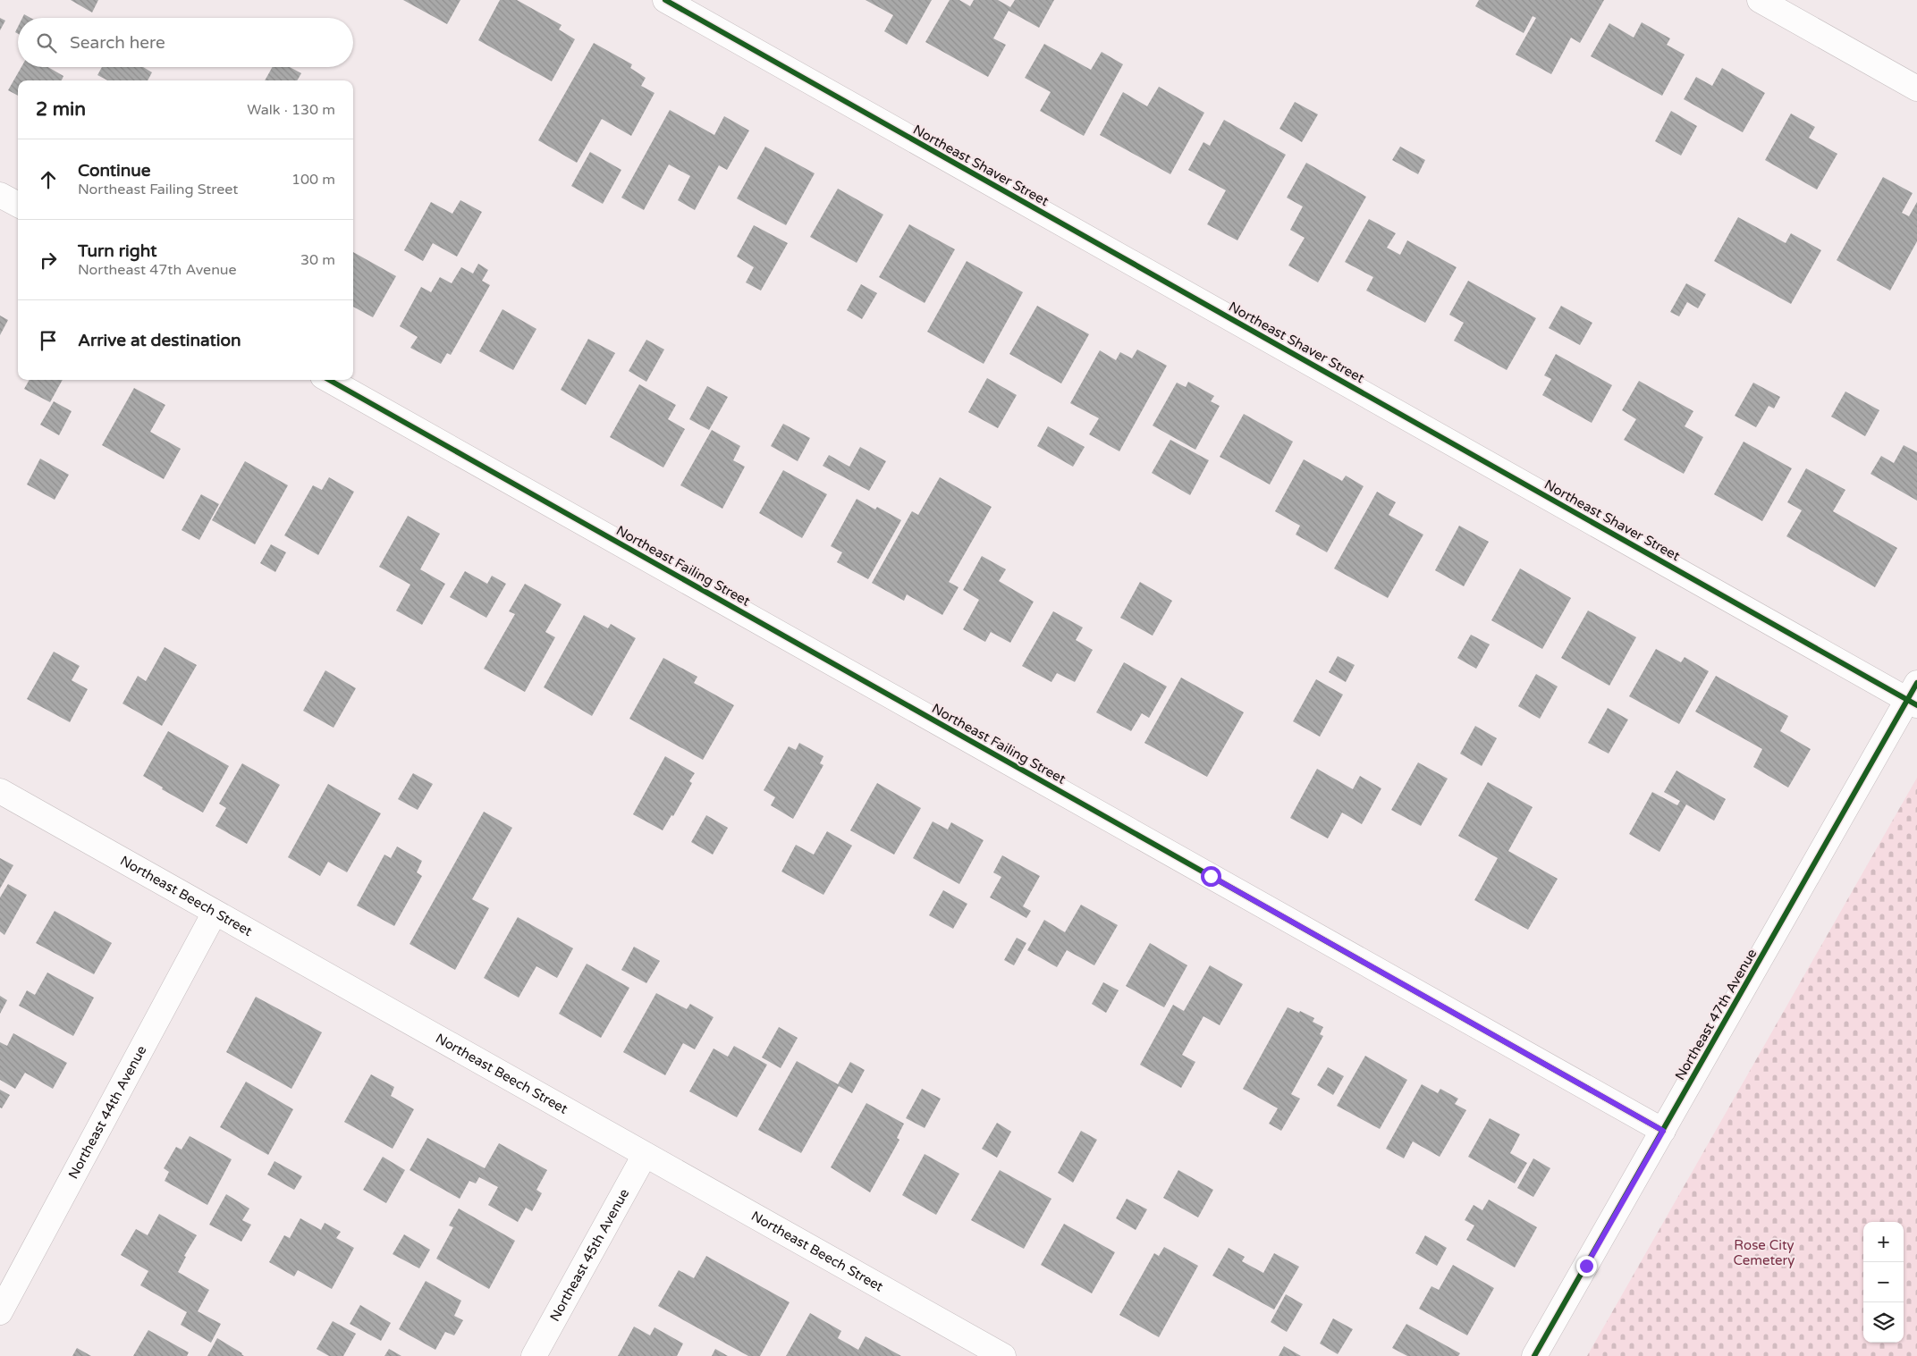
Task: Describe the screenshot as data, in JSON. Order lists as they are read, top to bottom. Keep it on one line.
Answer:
{"streets":{"street":["Northeast Shaver Street","Northeast Failing Street","Northeast Beech Street","Northeast 47th Avenue","Northeast 44th Avenue","Northeast 45th Avenue"]},"crossings":[["Northeast Shaver Street","Northeast 47th Avenue"],["Northeast Failing Street","Northeast 47th Avenue"],["Northeast Beech Street","Northeast 44th Avenue"],["Northeast Beech Street","Northeast 45th Avenue"]],"parks":["Rose City Cemetery"],"page":{"search":"Search here","heading":["2 min","Walk · 130 m"],"list":[["Continue","Northeast Failing Street","100 m"],["Turn right","Northeast 47th Avenue","30 m"],"Arrive at destination"],"map_buttons":["+","−"]}}
